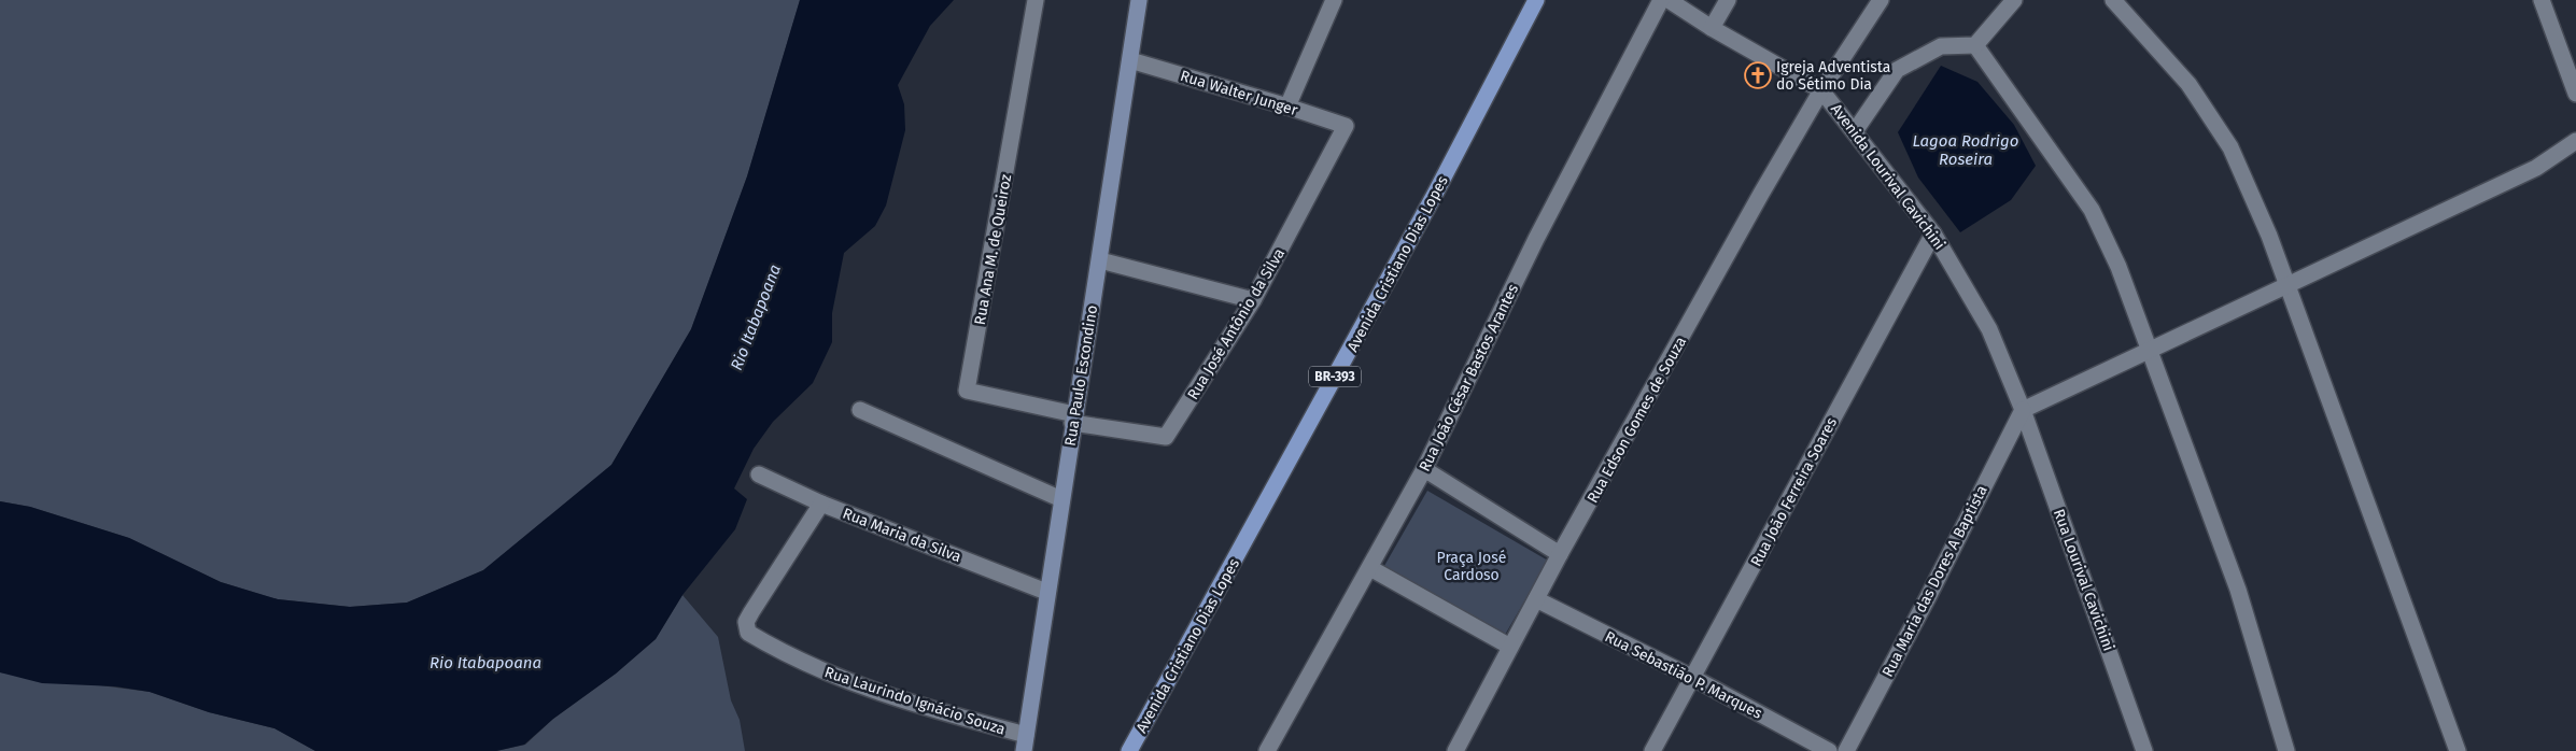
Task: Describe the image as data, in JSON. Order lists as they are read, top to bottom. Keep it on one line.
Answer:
{"streets":{"main road":["Avenida Cristiano Dias Lopes","Rua Paulo Escondino","BR-393"],"street":["Rua Walter Junger","Avenida Lourival Cavichini","Rua Ana M. de Queiroz","Rua José Antônio da Silva","Rua João César Bastos Arantes","Rua Edson Gomes de Souza","Rua João Ferreira Soares","Rua Maria da Silva","Rua Lourival Cavichini","Rua Maria das Dores A Baptista","Rua Sebastião P. Marques","Rua Laurindo Ignácio Souza"]},"crossings":[["Rua Walter Junger","Rua José Antônio da Silva"],["Rua Walter Junger","Rua Paulo Escondino"],["Avenida Lourival Cavichini","Rua Edson Gomes de Souza"],["Avenida Lourival Cavichini","Rua João Ferreira Soares"],["Avenida Lourival Cavichini","Rua Lourival Cavichini"],["Avenida Lourival Cavichini","Rua Maria das Dores A Baptista"],["Rua Ana M. de Queiroz","Rua José Antônio da Silva"],["Rua Ana M. de Queiroz","Rua Paulo Escondino"],["Rua José Antônio da Silva","Rua Paulo Escondino"],["Rua Paulo Escondino","Rua Maria da Silva"],["Rua Paulo Escondino","Rua Laurindo Ignácio Souza"],["Rua Edson Gomes de Souza","Rua Sebastião P. Marques"],["Rua João Ferreira Soares","Rua Sebastião P. Marques"],["Rua Maria da Silva","Rua Laurindo Ignácio Souza"],["Rua Lourival Cavichini","Rua Maria das Dores A Baptista"]],"water":["Lagoa Rodrigo Roseira","Rio Itabapoana"],"parks":["Praça José Cardoso"],"places":{"church":["Igreja Adventista do Sétimo Dia"]}}
